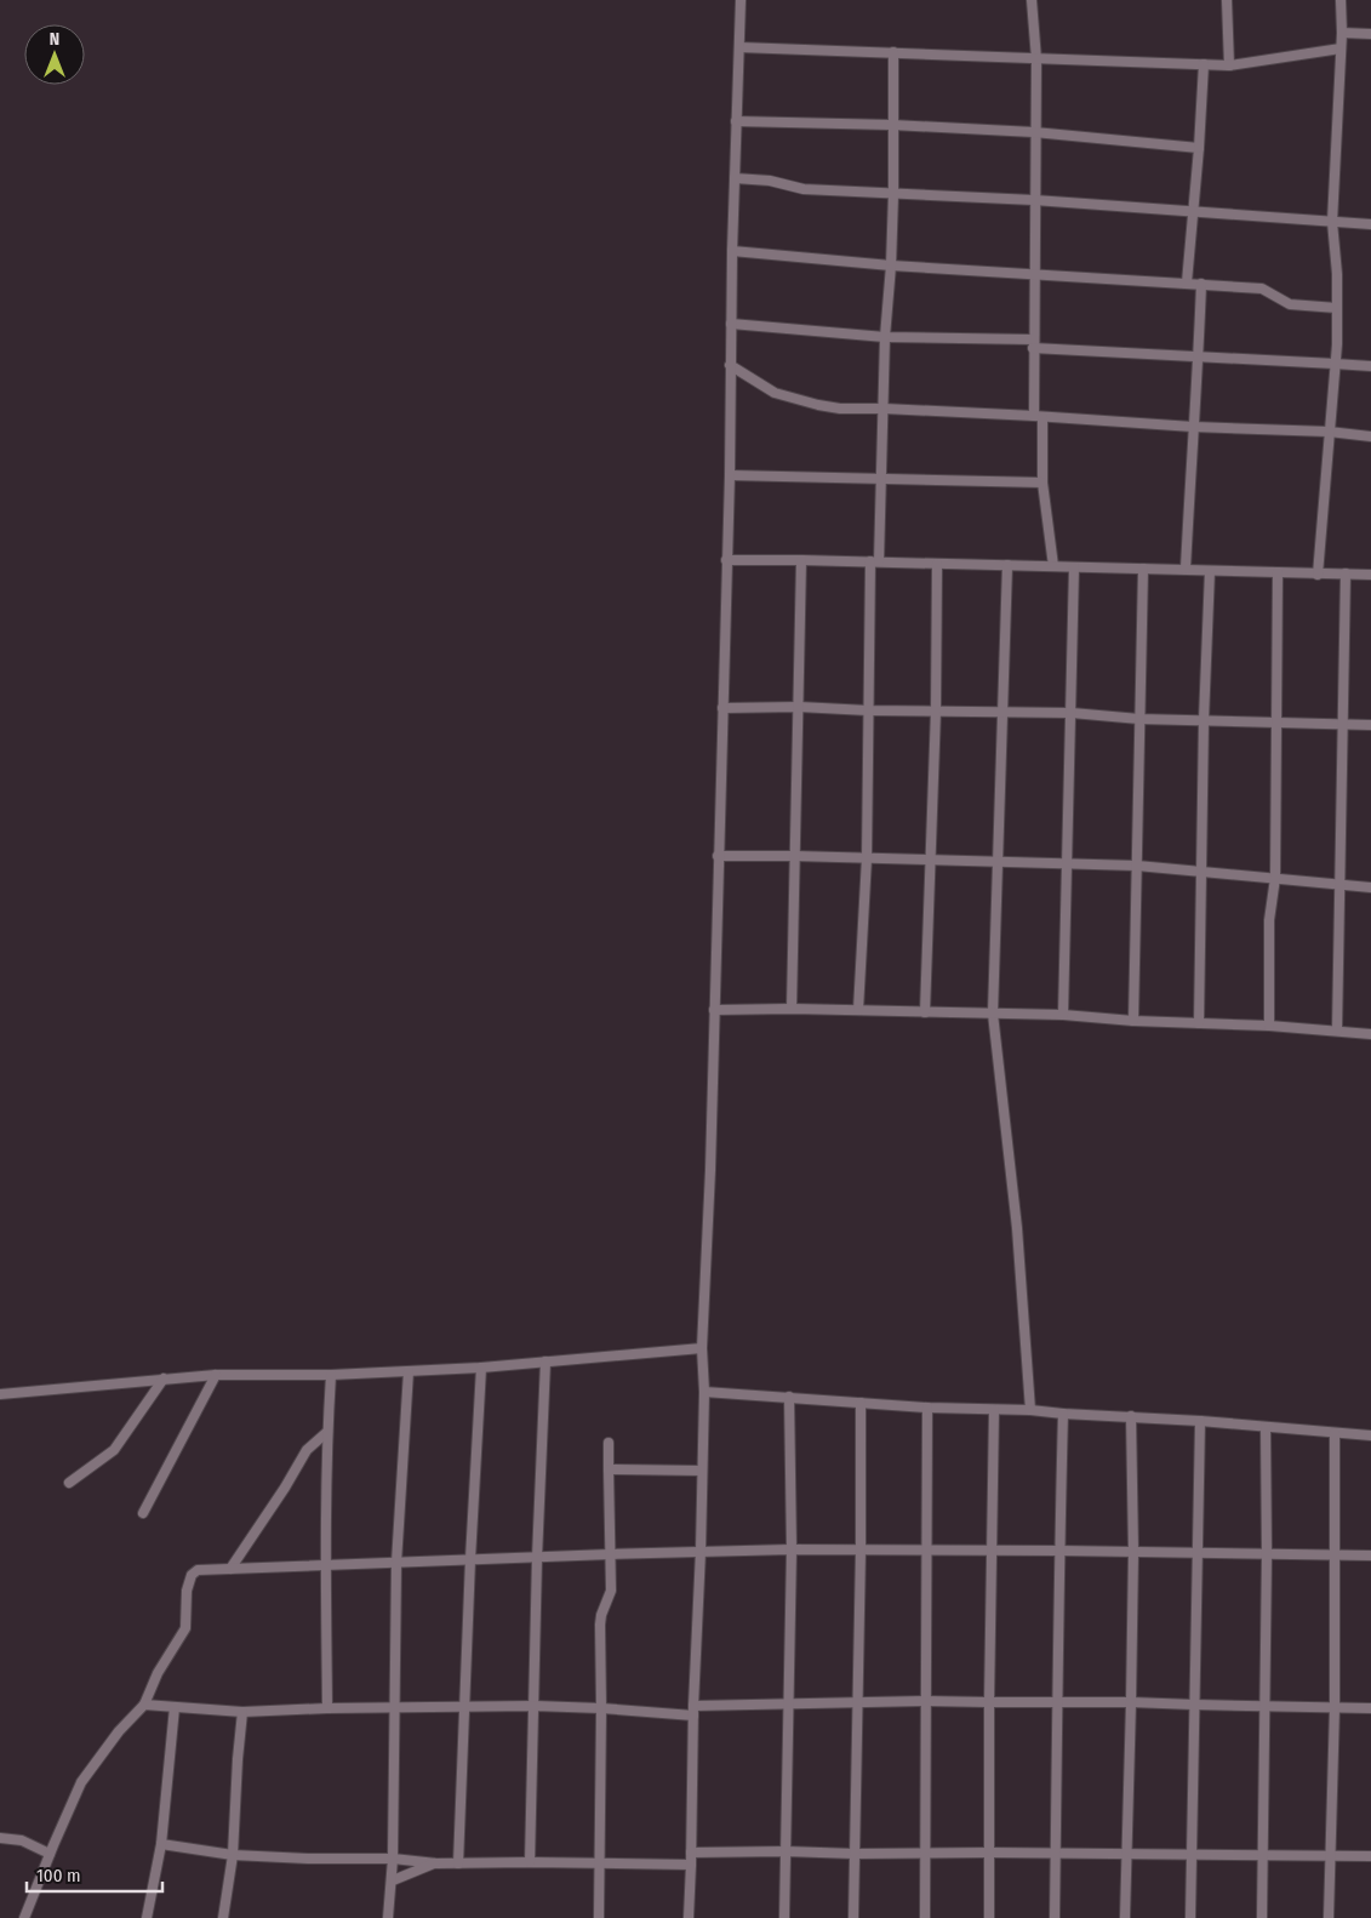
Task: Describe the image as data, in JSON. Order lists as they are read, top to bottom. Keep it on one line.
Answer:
{"scale_bar":"100 m","north":"top"}
